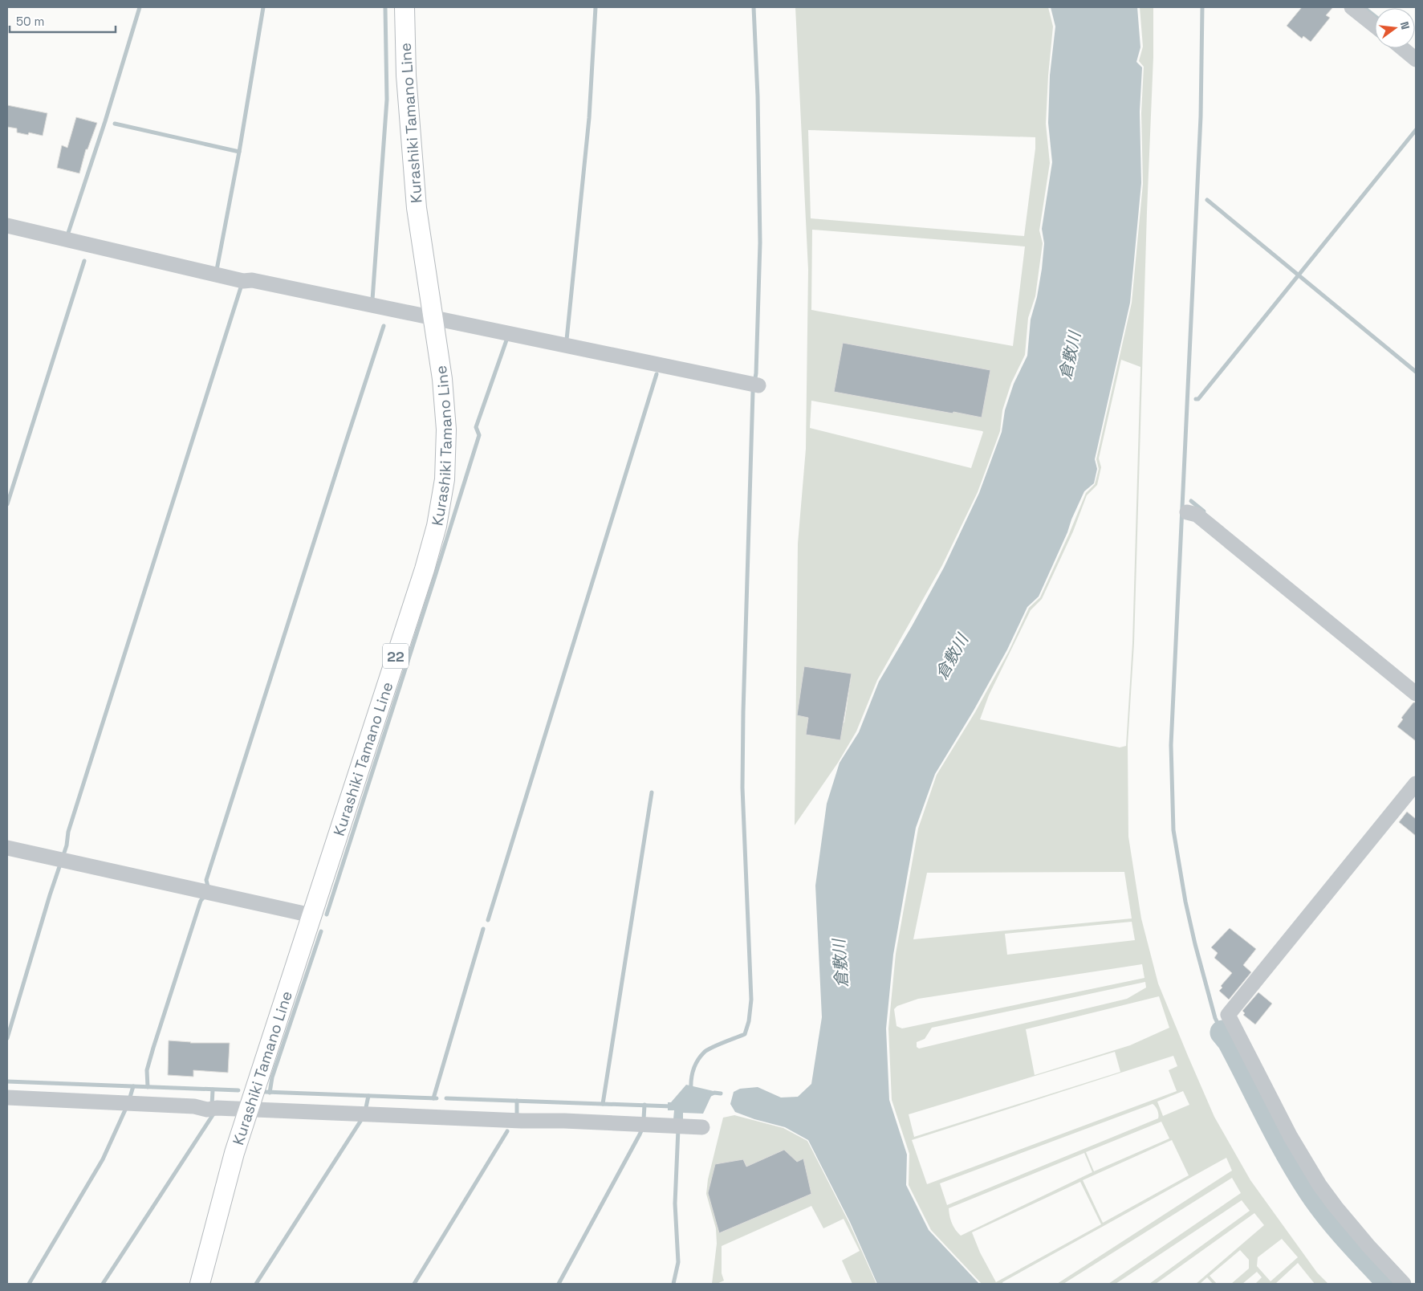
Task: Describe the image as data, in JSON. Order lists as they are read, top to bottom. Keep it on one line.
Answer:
{"streets":{"main road":["Kurashiki Tamano Line","22"]},"water":["倉敷川"],"scale_bar":"50 m","north":"right"}
